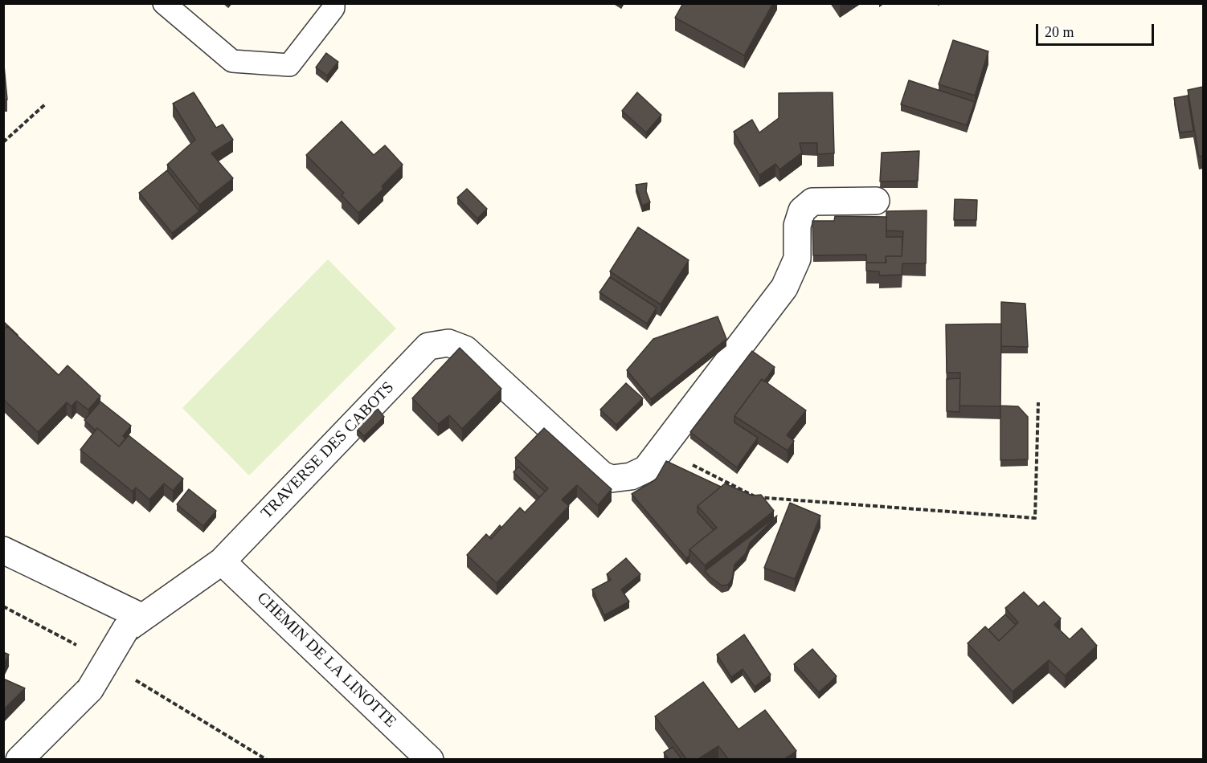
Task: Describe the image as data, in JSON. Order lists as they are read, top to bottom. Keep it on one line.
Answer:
{"streets":{"street":["TRAVERSE DES CABOTS","CHEMIN DE LA LINOTTE"]},"crossings":[["TRAVERSE DES CABOTS","CHEMIN DE LA LINOTTE"]],"scale_bar":"20 m"}
